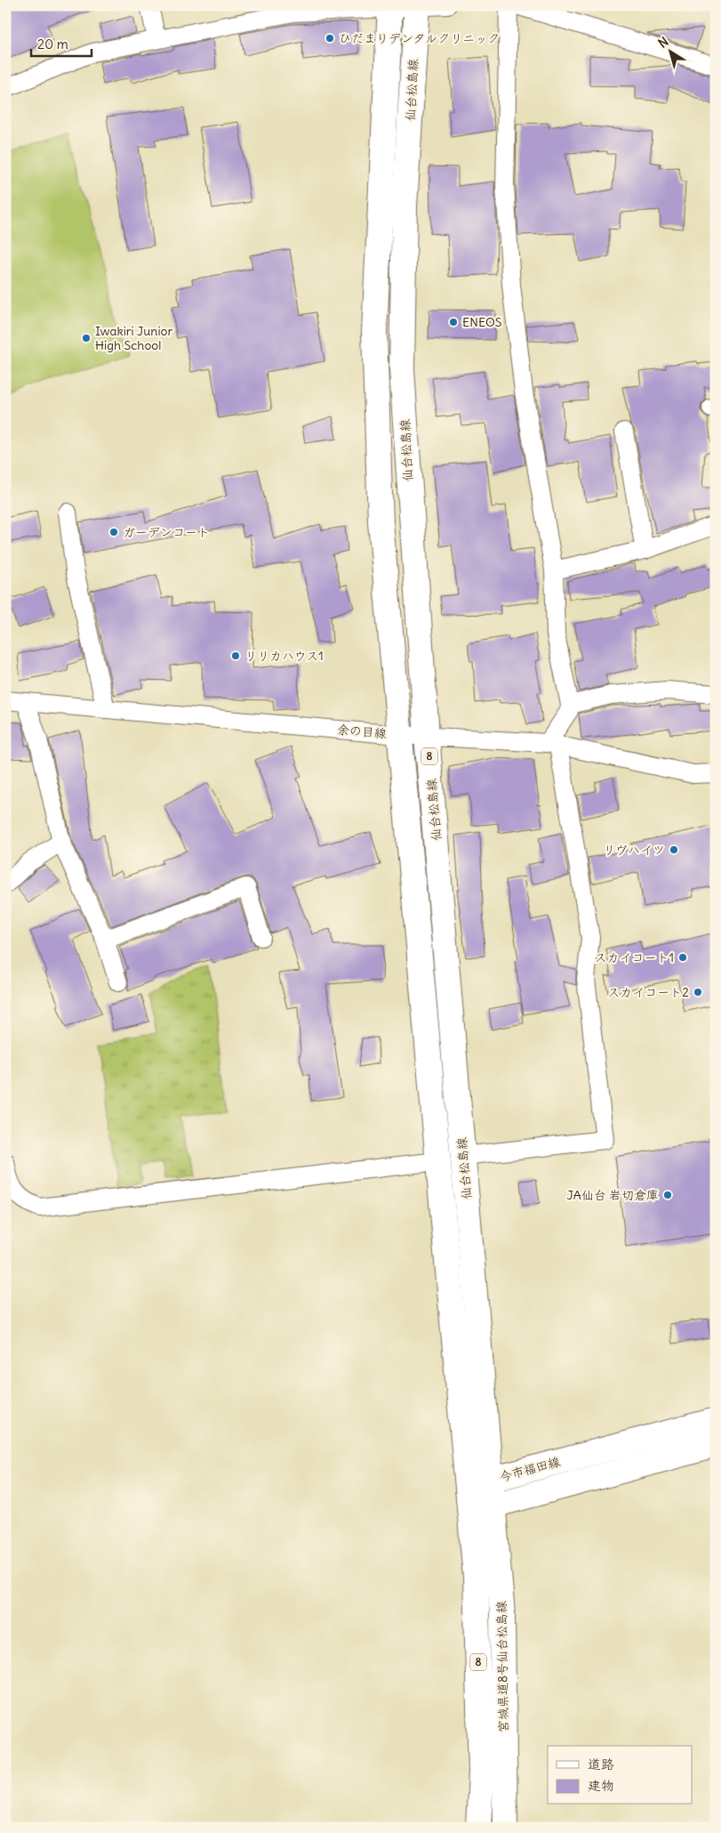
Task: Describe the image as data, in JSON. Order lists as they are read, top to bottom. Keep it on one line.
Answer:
{"streets":{"main road":["仙台松島線","8","今市福田線","宮城県道8号仙台松島線"],"street":["余の目線"]},"crossings":[["仙台松島線","余の目線"],["仙台松島線","今市福田線"],["仙台松島線","宮城県道8号仙台松島線"],["今市福田線","宮城県道8号仙台松島線"]],"places":["ひだまりデンタルクリニック","ENEOS","Iwakiri Junior High School","ガーデンコート","リリカハウス1","リヴハイツ","スカイコート1","スカイコート2","JA仙台 岩切倉庫"],"legend":["道路","建物"],"scale_bar":"20 m","north":"top left"}
